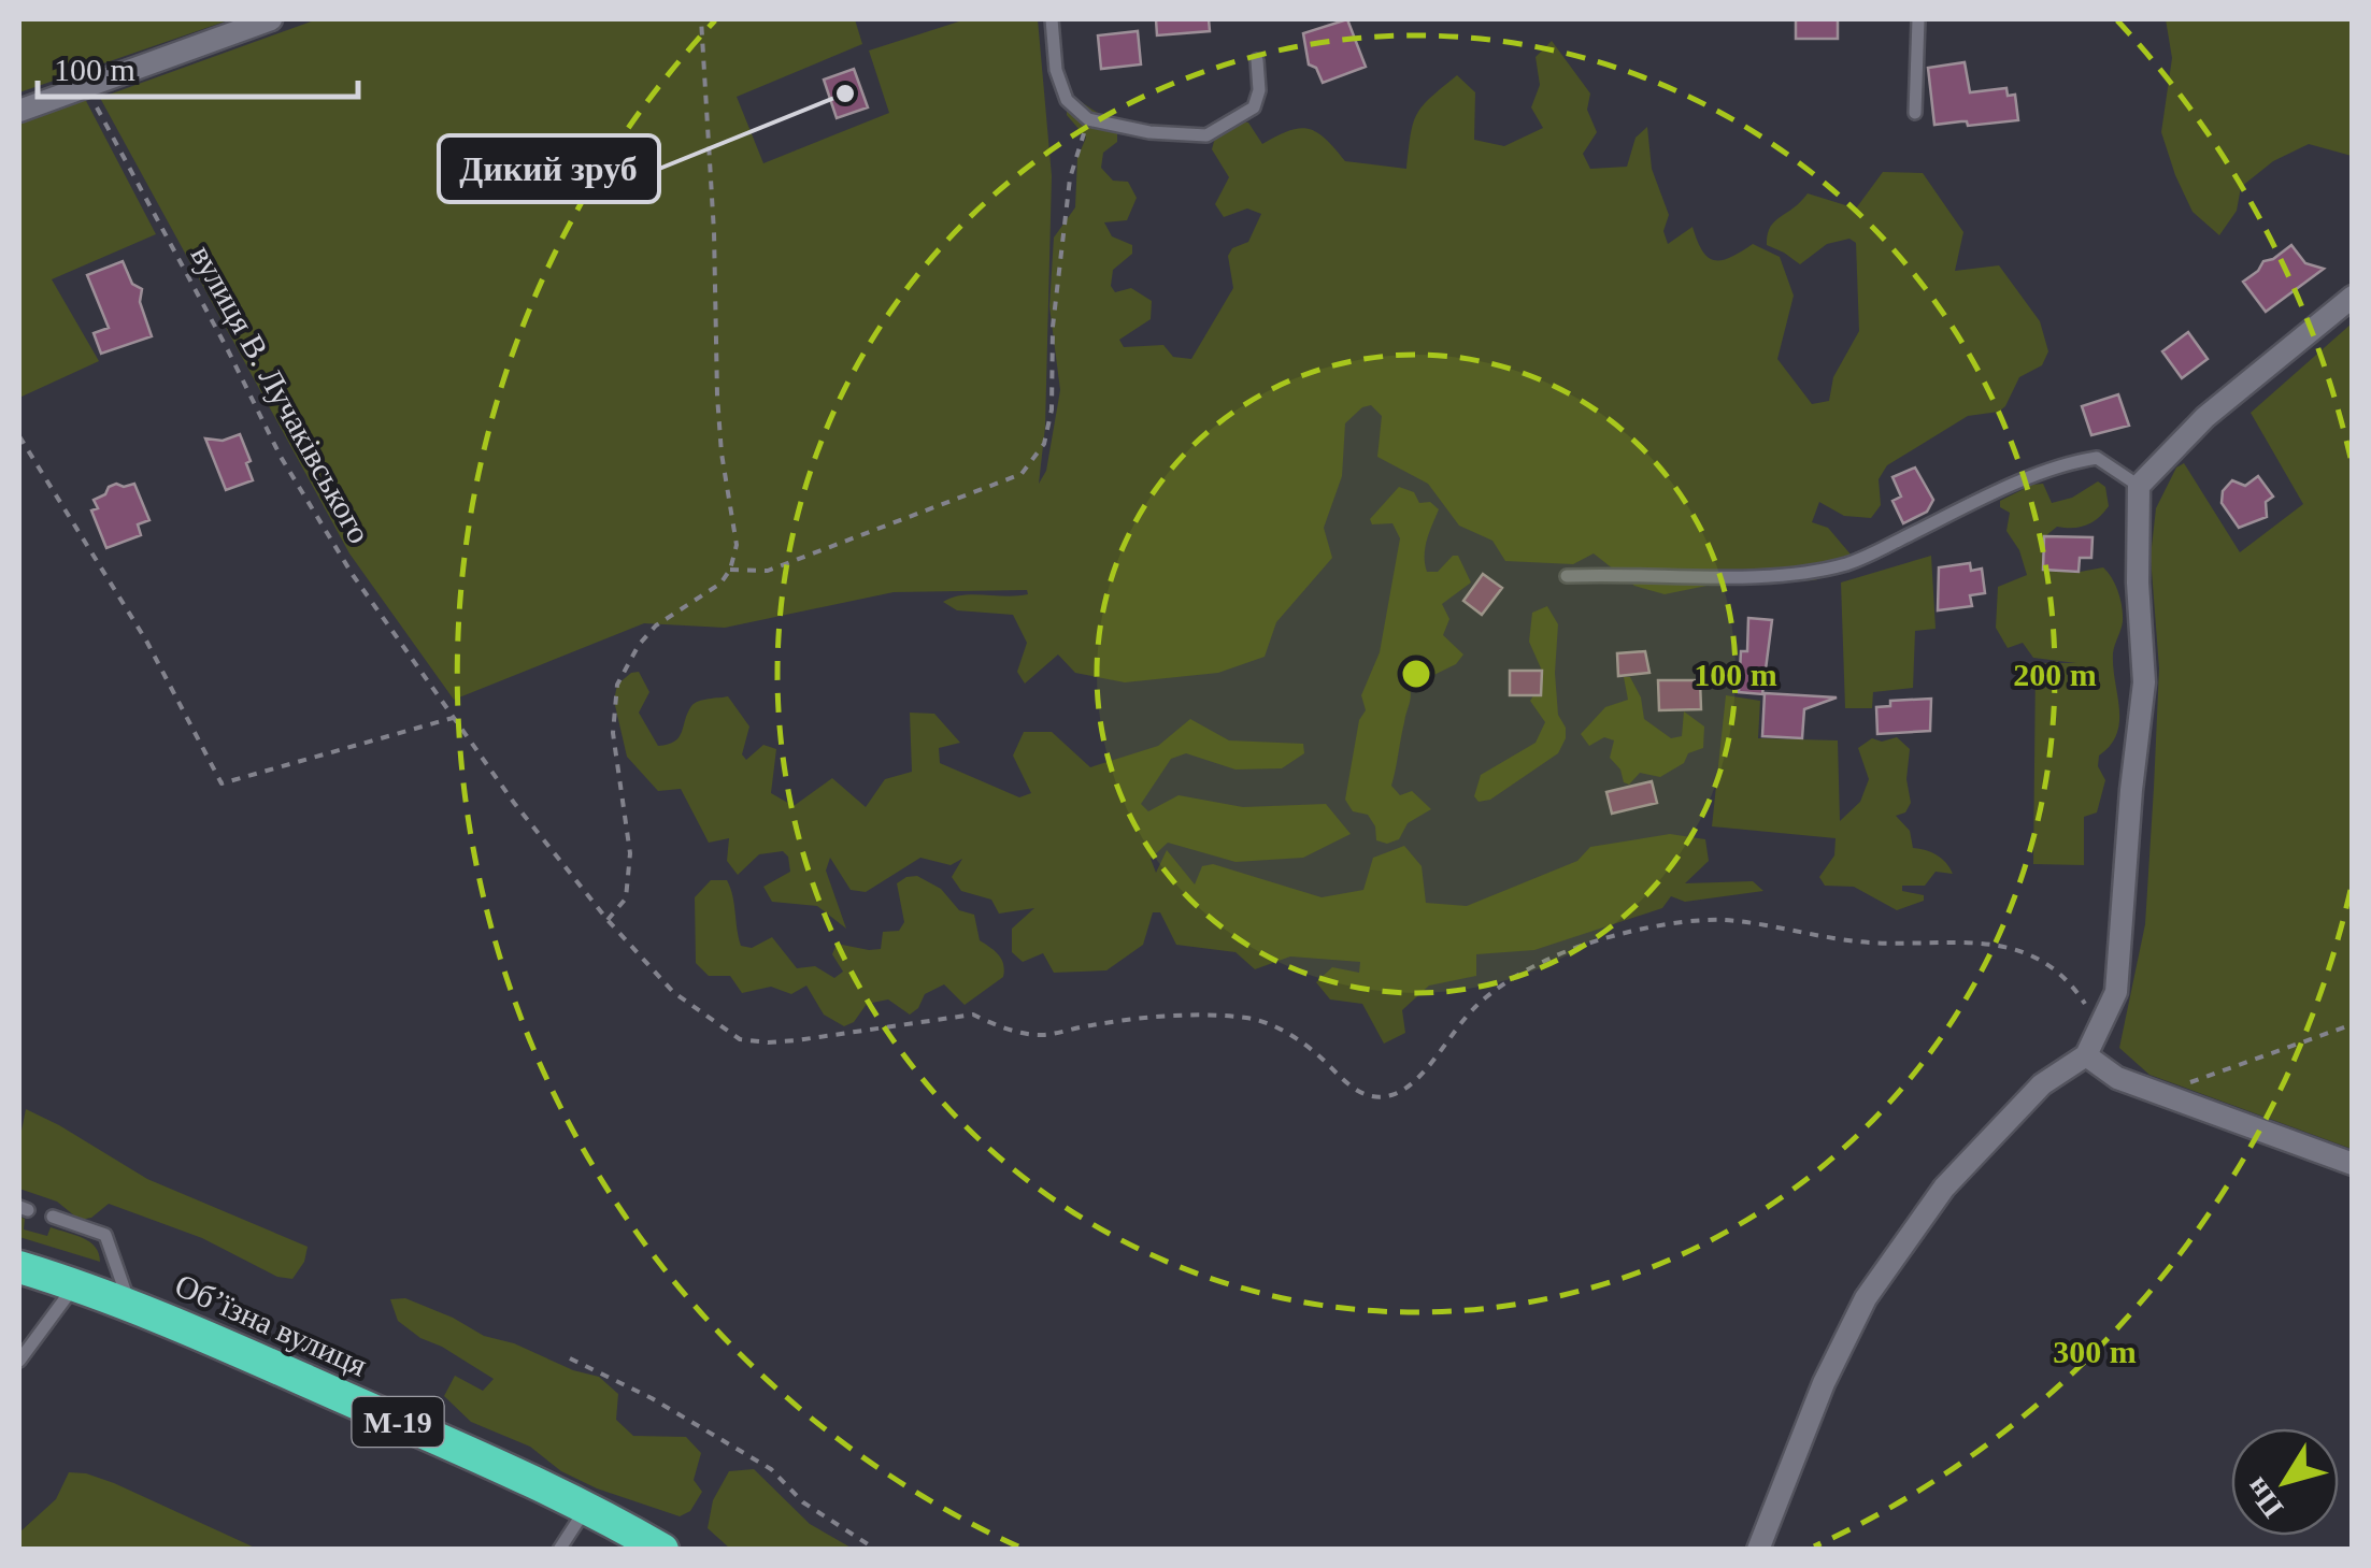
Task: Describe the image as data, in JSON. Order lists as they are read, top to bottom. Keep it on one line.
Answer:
{"streets":{"highway":["Обʼїзна вулиця","М-19"],"path":["вулиця В. Лучаківського"]},"places":["Дикий зруб"],"scale_bar":"100 m","north":"bottom left","rings":["100 m","200 m","300 m"]}
